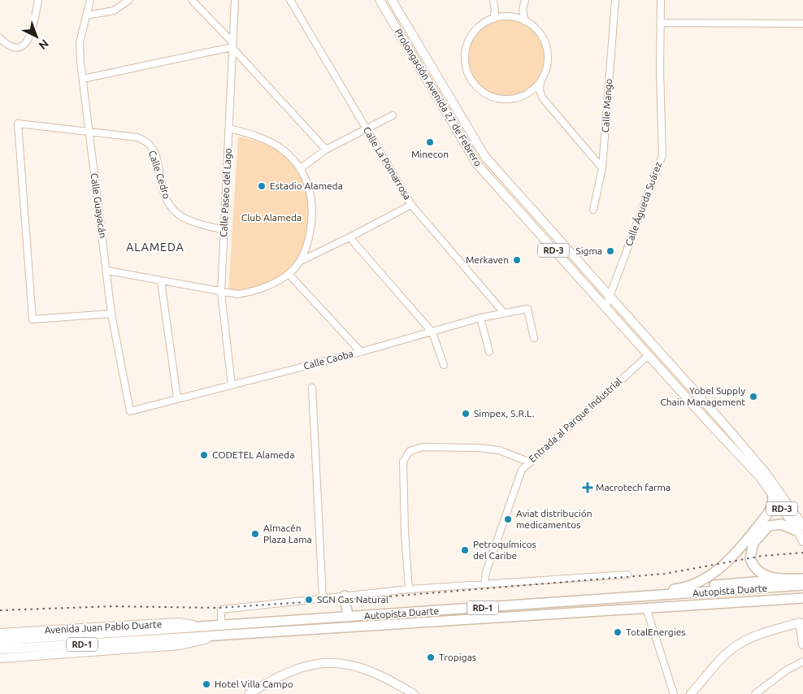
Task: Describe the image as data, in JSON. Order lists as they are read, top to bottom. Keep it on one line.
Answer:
{"streets":{"highway":["Autopista Duarte","RD-1"],"main road":["Prolongación Avenida 27 de Febrero","RD-3","Avenida Juan Pablo Duarte"],"street":["Calle Mango","Calle La Pomarrosa","Calle Cedro","Calle Paseo del Lago","Calle Águeda Suárez","Calle Guayacán","Calle Caoba","Entrada al Parque Industrial"]},"crossings":[["Prolongación Avenida 27 de Febrero","Calle Águeda Suárez"],["Prolongación Avenida 27 de Febrero","Entrada al Parque Industrial"],["Calle La Pomarrosa","Calle Caoba"],["Calle Cedro","Calle Paseo del Lago"],["Calle Cedro","Calle Guayacán"],["Calle Paseo del Lago","Calle Caoba"],["Calle Guayacán","Calle Caoba"],["Autopista Duarte","Avenida Juan Pablo Duarte"]],"districts":["ALAMEDA"],"parks":["Club Alameda"],"places":{"other":["Minecon","Estadio Alameda","Sigma","Merkaven","Yobel Supply Chain Management","Simpex, S.R.L.","CODETEL Alameda","Aviat distribución medicamentos","Almacén Plaza Lama","Petroquímicos del Caribe","SGN Gas Natural","TotalEnergies","Tropigas","Hotel Villa Campo"],"health":["Macrotech farma"]},"north":"bottom right"}
